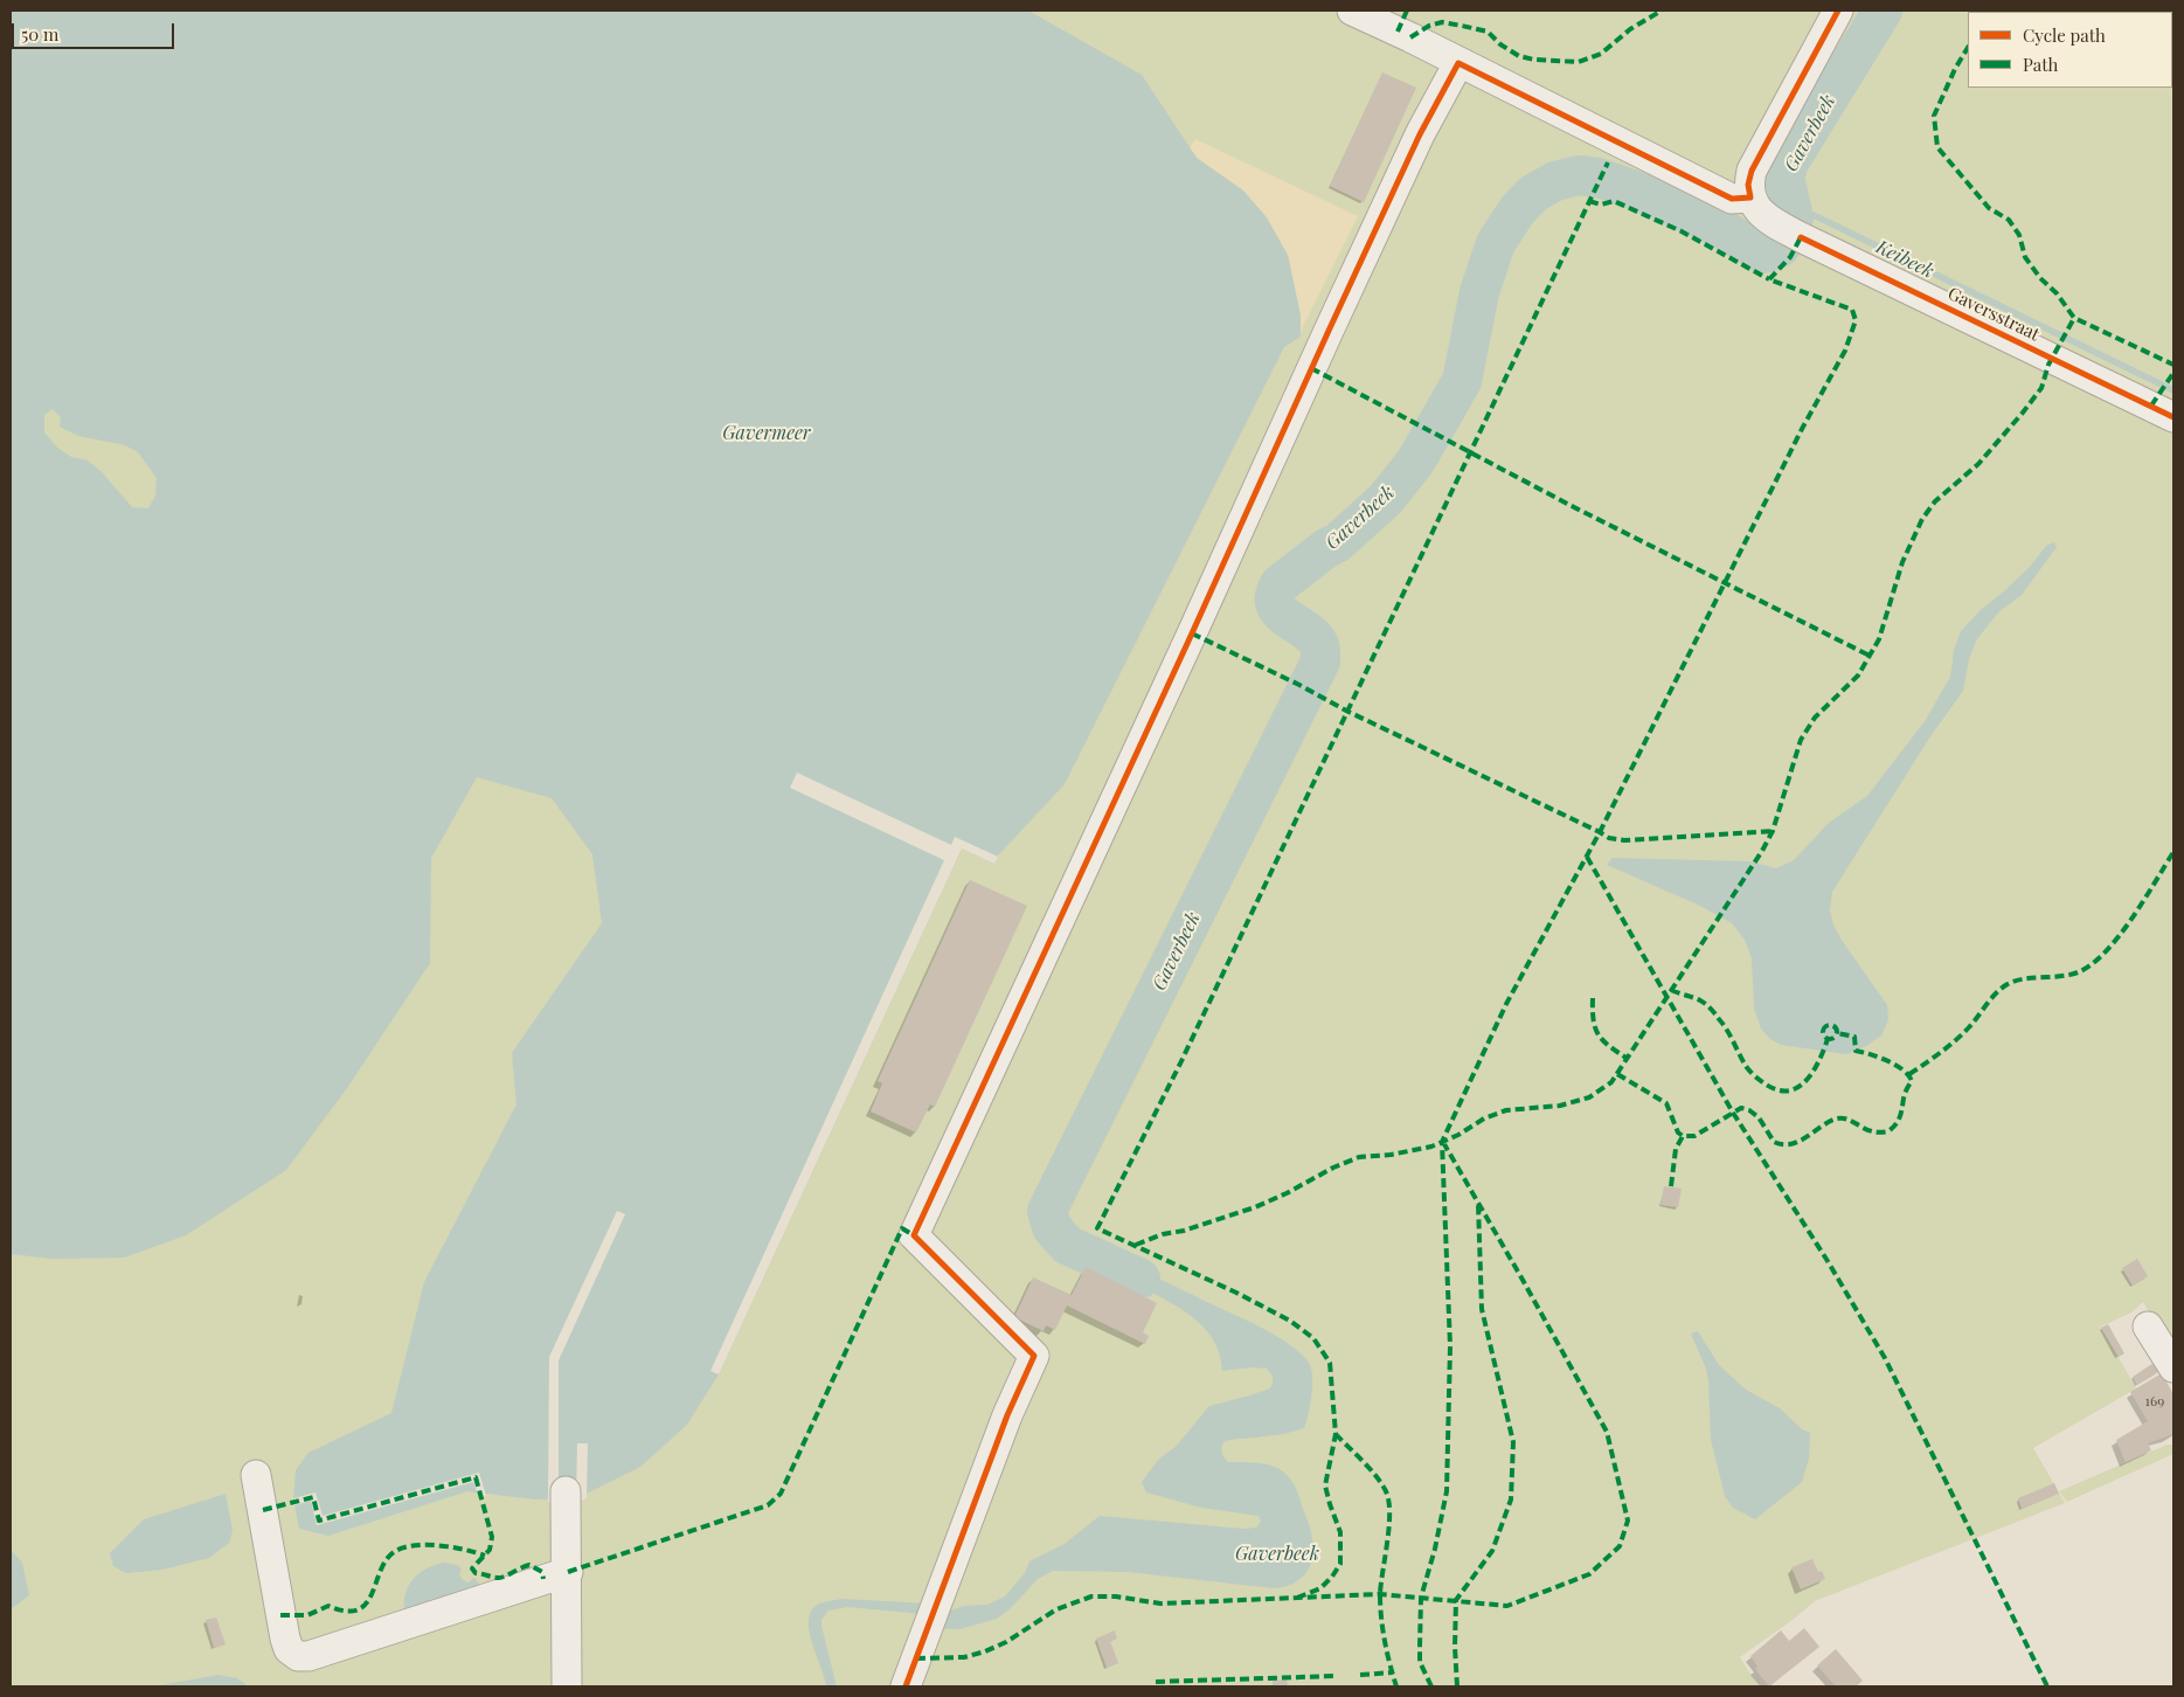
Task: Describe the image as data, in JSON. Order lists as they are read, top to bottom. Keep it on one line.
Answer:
{"streets":{"street":["Gaversstraat"]},"water":["Gaverbeek","Keibeek","Gavermeer"],"house_numbers":["169"],"legend":["Cycle path","Path"],"scale_bar":"50 m"}
